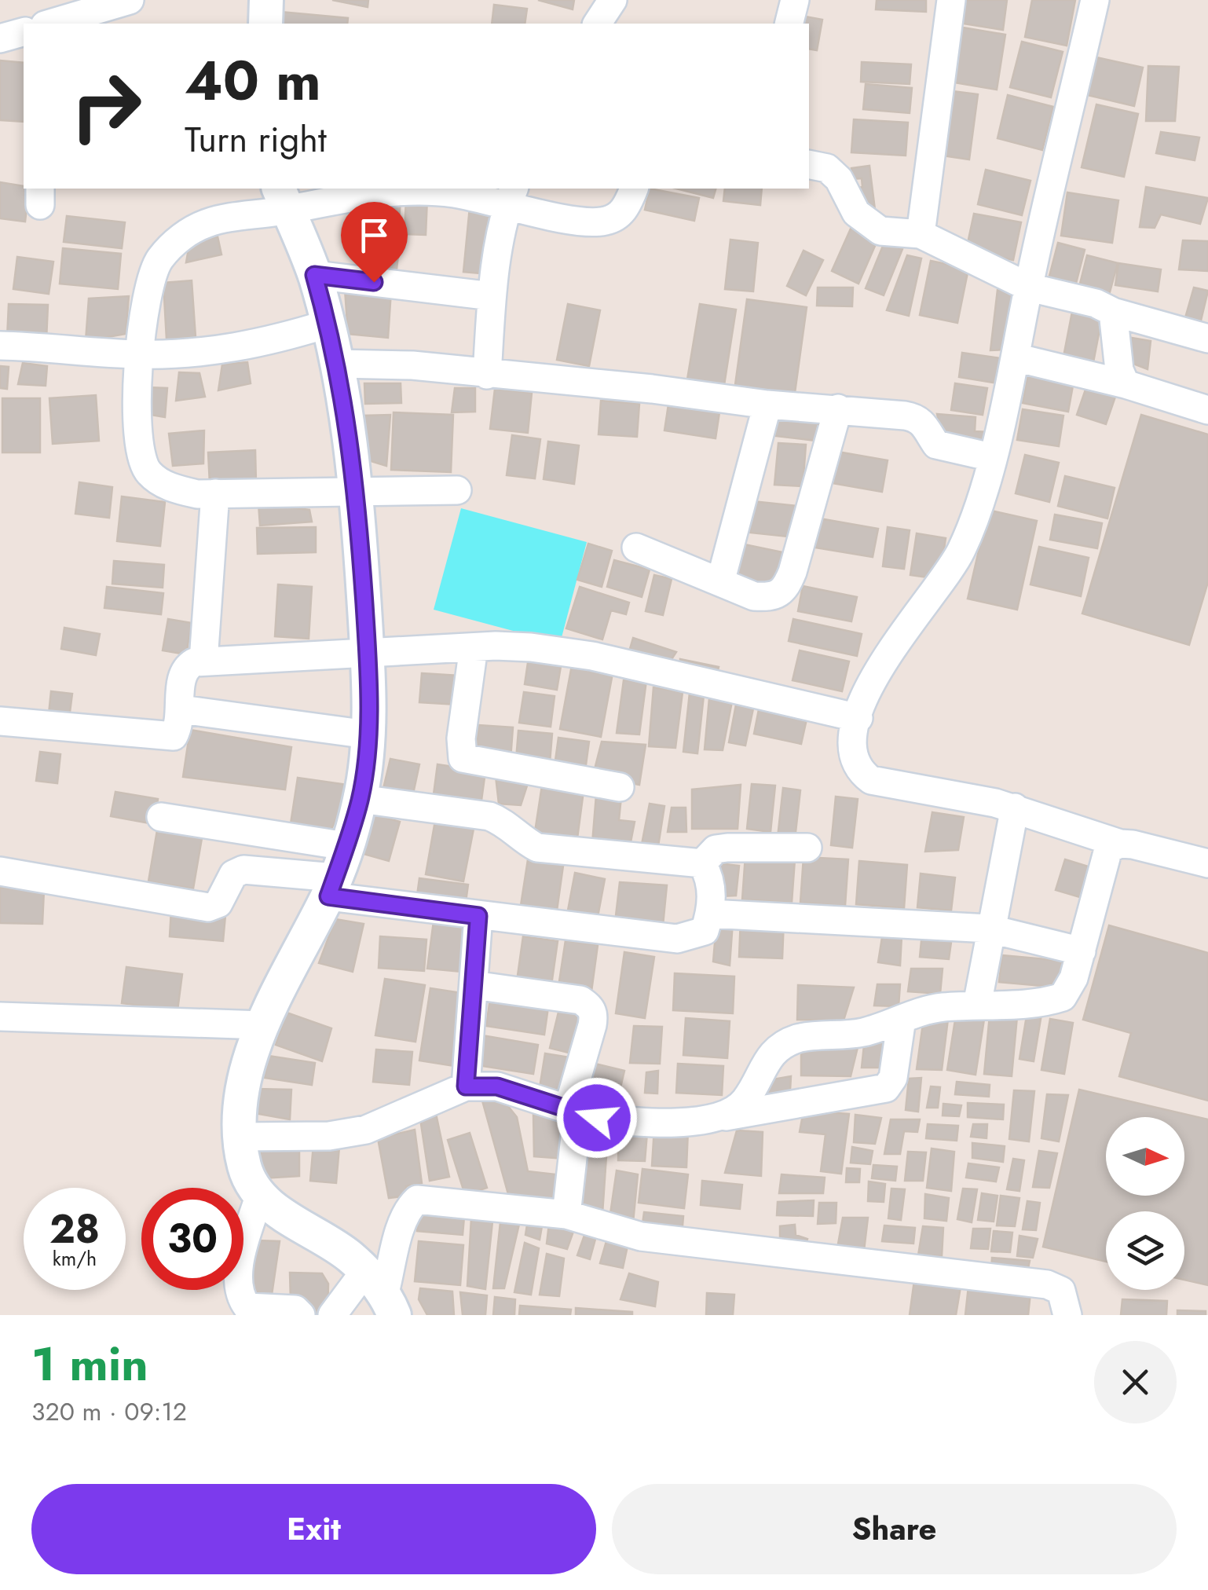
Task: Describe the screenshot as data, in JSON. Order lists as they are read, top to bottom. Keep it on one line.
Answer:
{"north":"right","page":{"turn":["40 m","Turn right"],"speed":"28 km/h","limit":"30","heading":["1 min","320 m · 09:12"],"buttons":["Exit","Share"]}}
